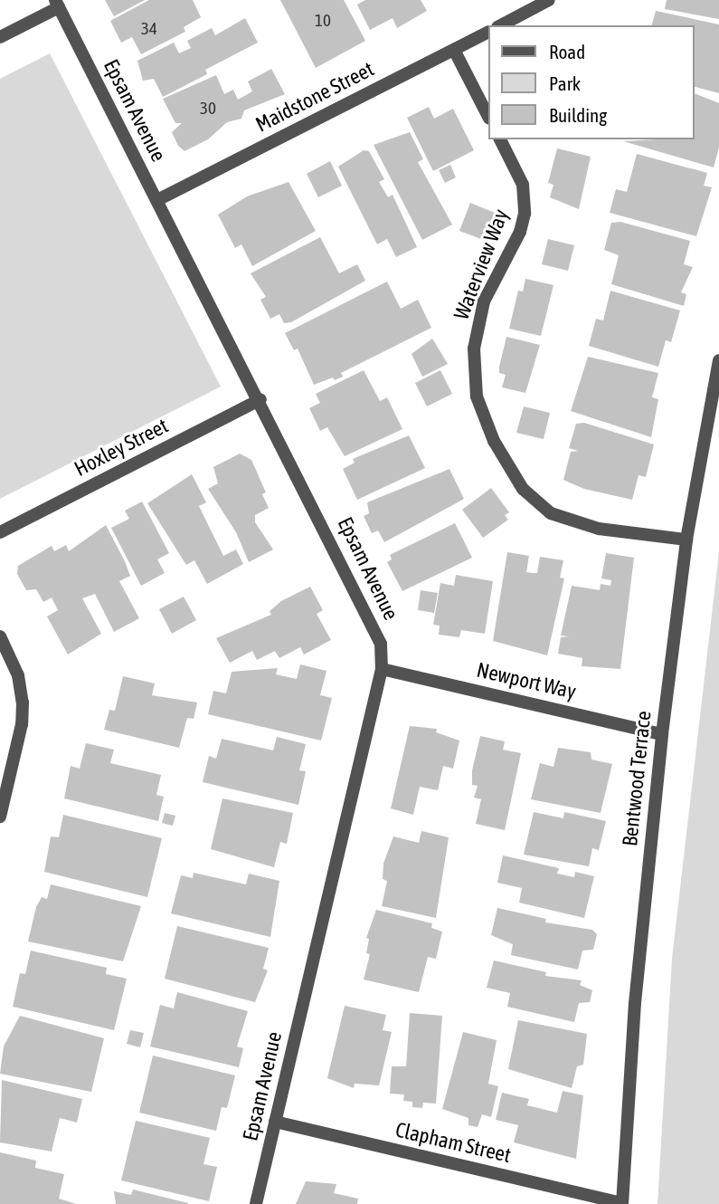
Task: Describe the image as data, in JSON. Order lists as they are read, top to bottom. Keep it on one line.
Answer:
{"streets":{"street":["Maidstone Street","Epsam Avenue","Waterview Way","Hoxley Street","Newport Way","Bentwood Terrace","Clapham Street"]},"crossings":[["Maidstone Street","Epsam Avenue"],["Epsam Avenue","Hoxley Street"],["Epsam Avenue","Newport Way"],["Epsam Avenue","Clapham Street"],["Waterview Way","Bentwood Terrace"],["Newport Way","Bentwood Terrace"],["Bentwood Terrace","Clapham Street"]],"house_numbers":["10","34","30"],"legend":["Road","Park","Building"]}
